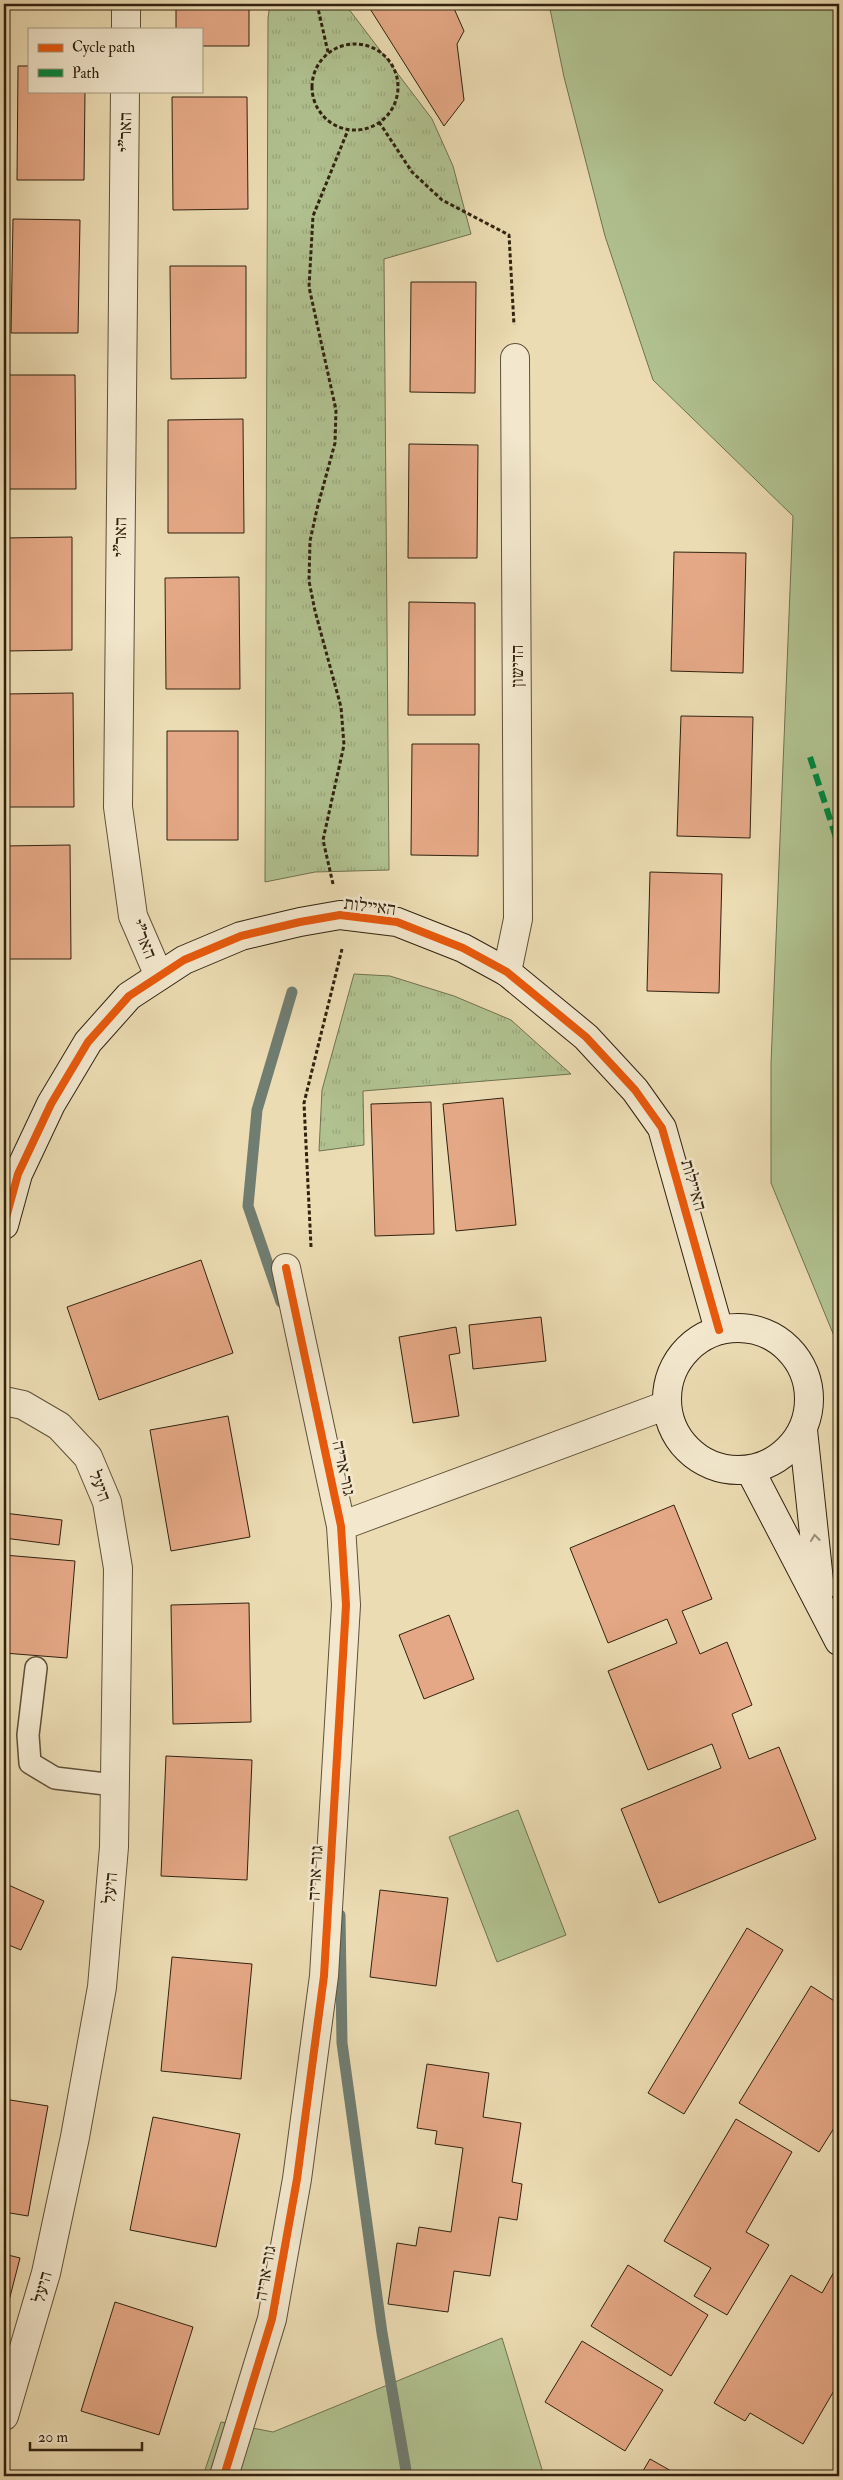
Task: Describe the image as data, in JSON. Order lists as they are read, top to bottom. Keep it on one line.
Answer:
{"streets":{"street":["האר\"י","הדישון","האיילות","גור אריה","היעל"]},"crossings":[["האר\"י","האיילות"],["הדישון","האיילות"],["האיילות","גור אריה"]],"legend":["Cycle path","Path"],"scale_bar":"20 m"}
